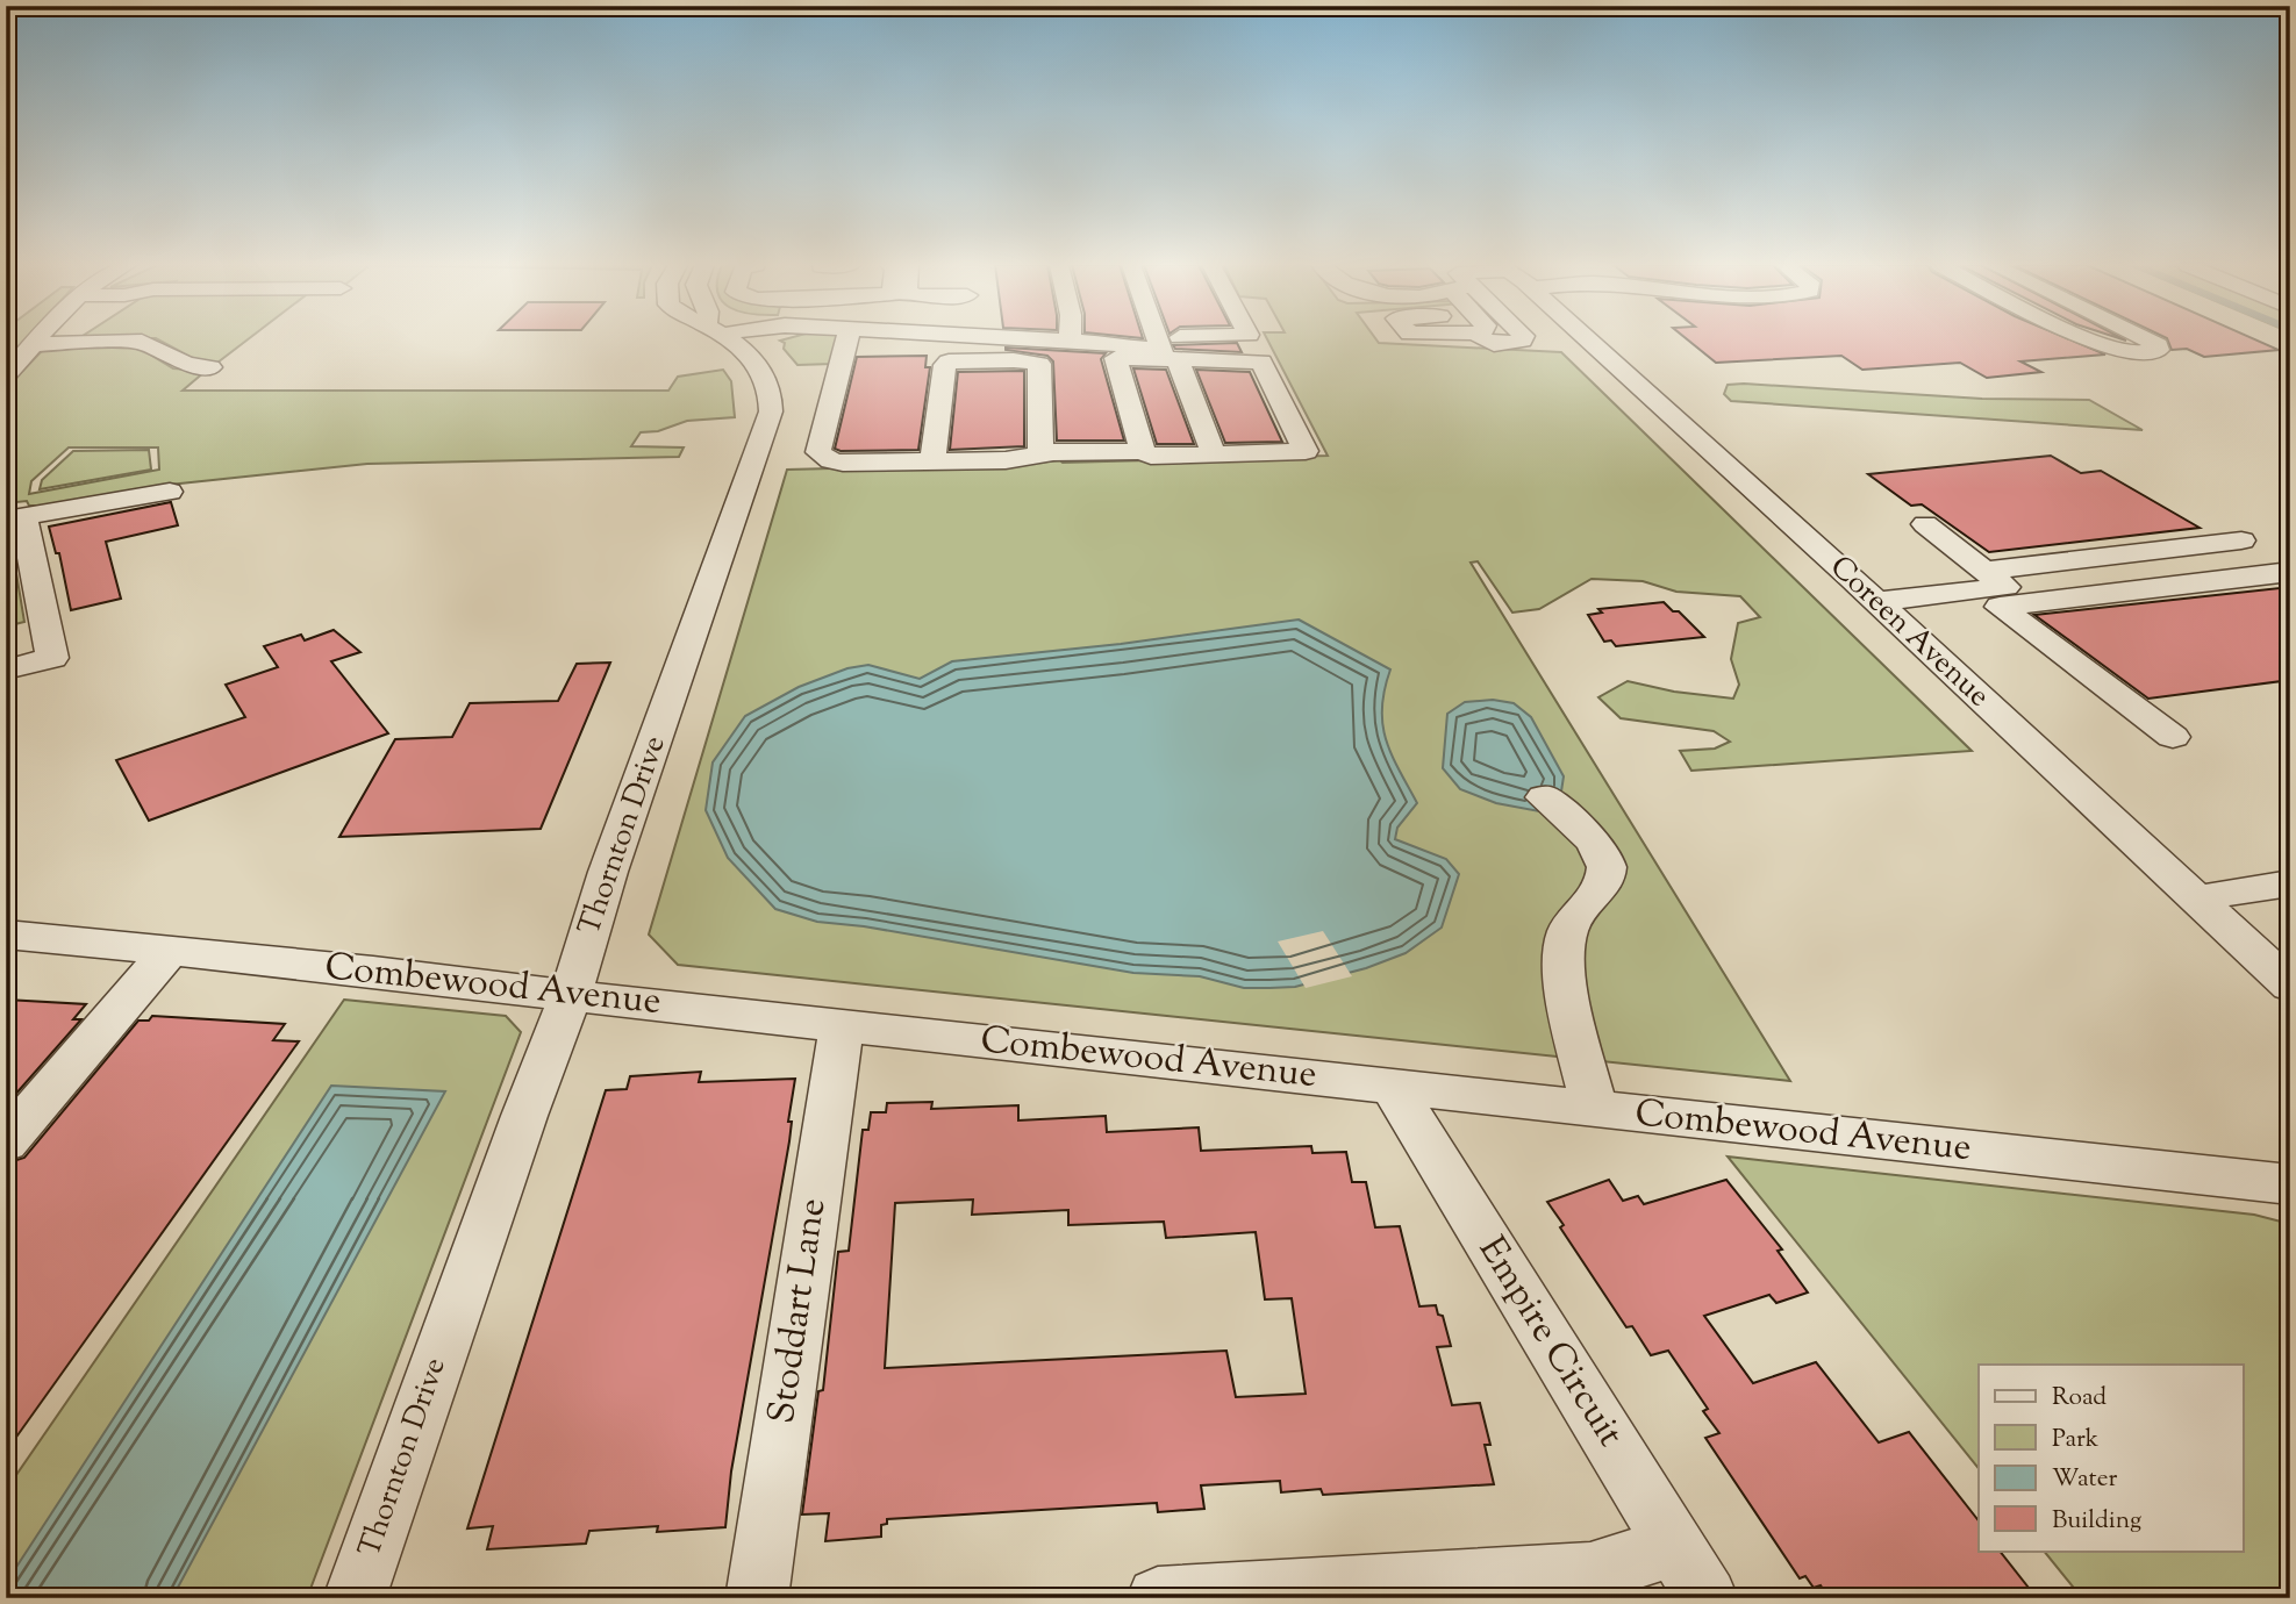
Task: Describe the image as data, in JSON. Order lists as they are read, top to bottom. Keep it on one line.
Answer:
{"streets":{"street":["Coreen Avenue","Thornton Drive","Combewood Avenue","Stoddart Lane","Empire Circuit"]},"crossings":[["Thornton Drive","Combewood Avenue"],["Combewood Avenue","Stoddart Lane"],["Combewood Avenue","Empire Circuit"]],"legend":["Road","Park","Water","Building"]}
